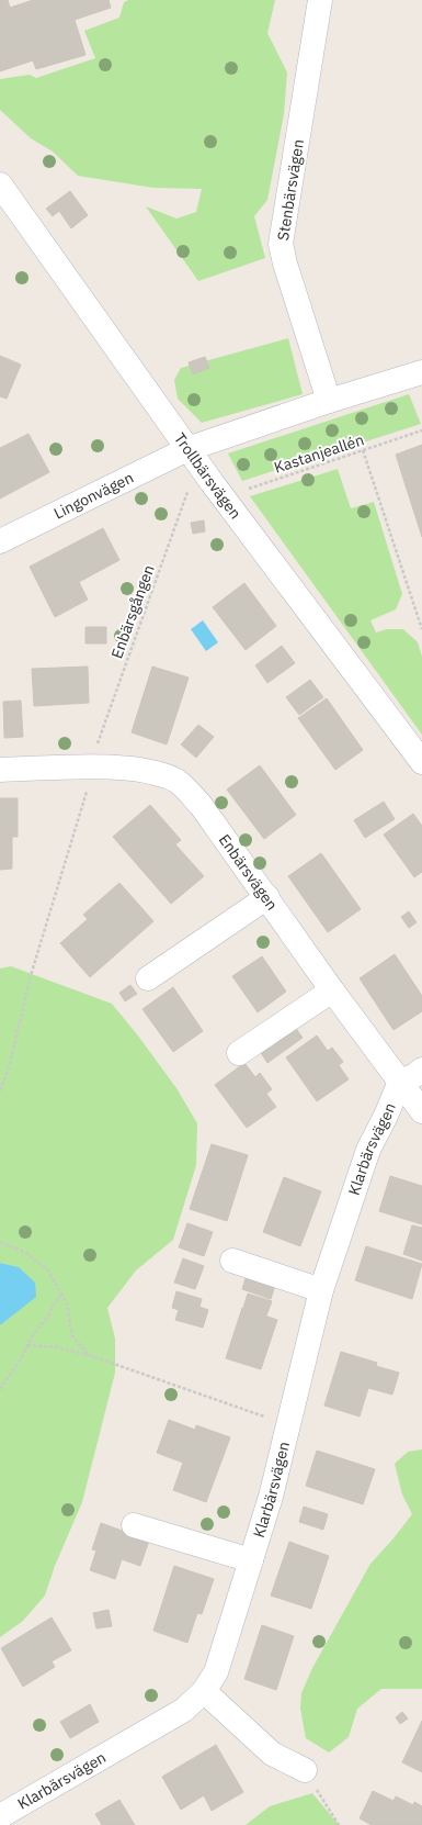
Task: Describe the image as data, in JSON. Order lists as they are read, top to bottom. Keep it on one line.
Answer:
{"streets":{"street":["Stenbärsvägen","Trollbärsvägen","Lingonvägen","Enbärsvägen","Klarbärsvägen"],"path":["Kastanjeallén","Enbärsgången"]},"crossings":[["Kastanjeallén","Trollbärsvägen"],["Trollbärsvägen","Lingonvägen"],["Trollbärsvägen","Enbärsgången"],["Lingonvägen","Enbärsgången"],["Enbärsgången","Enbärsvägen"],["Enbärsvägen","Klarbärsvägen"]]}
